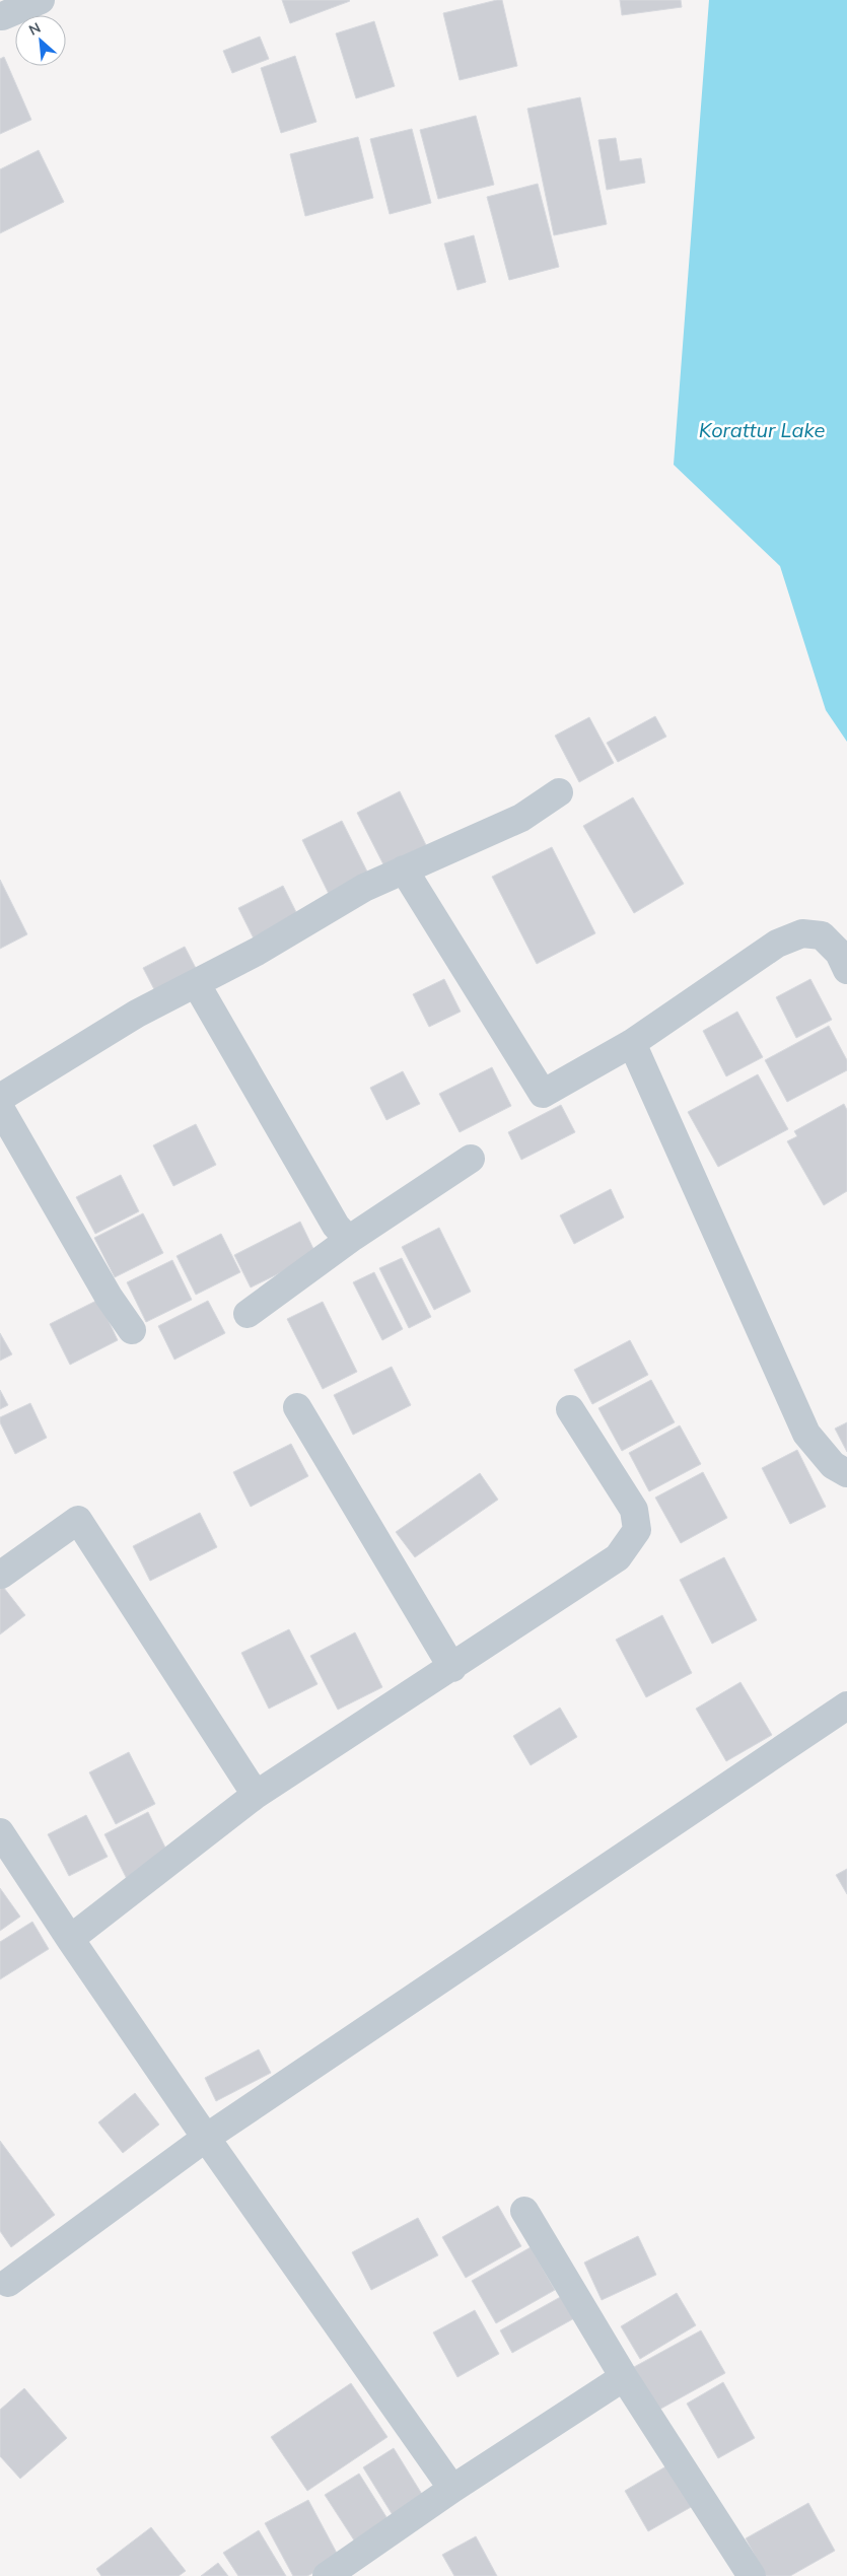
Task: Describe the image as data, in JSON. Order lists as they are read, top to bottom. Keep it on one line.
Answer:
{"water":["Korattur Lake"],"north":"top left"}
